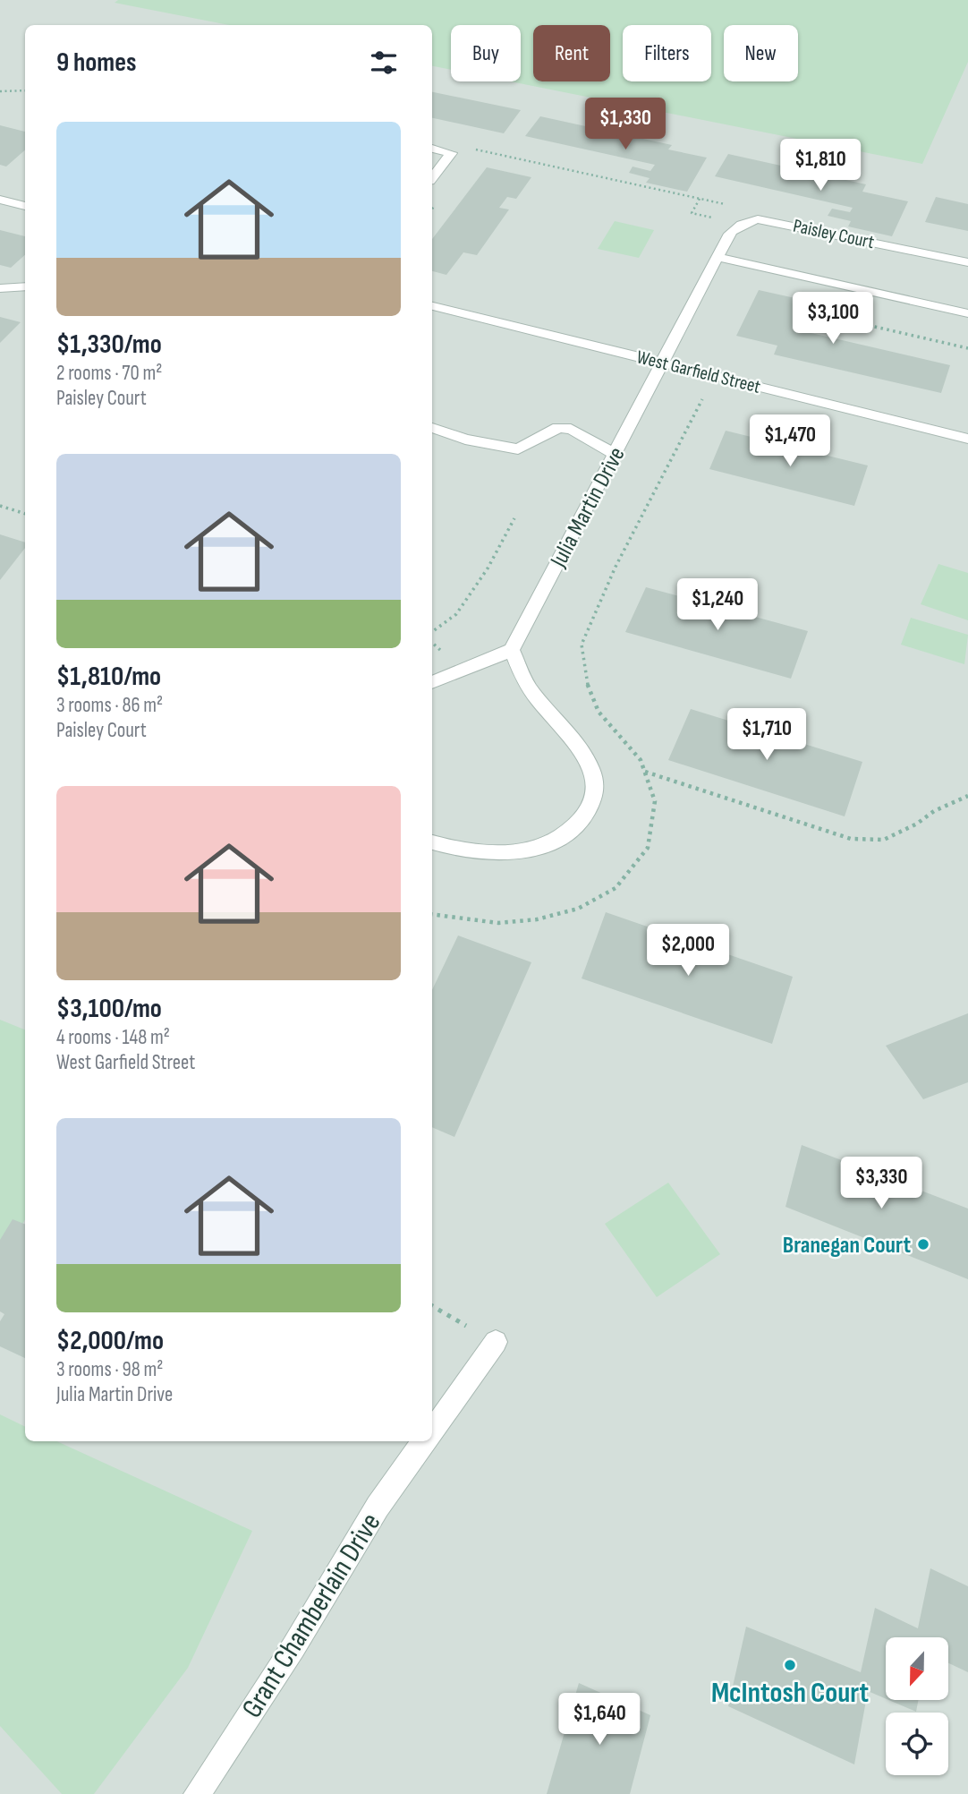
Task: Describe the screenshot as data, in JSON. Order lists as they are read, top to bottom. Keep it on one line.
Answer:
{"streets":{"street":["Paisley Court","West Garfield Street","Julia Martin Drive","Grant Chamberlain Drive"]},"crossings":[["Paisley Court","West Garfield Street"],["Paisley Court","Julia Martin Drive"],["West Garfield Street","Julia Martin Drive"]],"places":["Branegan Court","McIntosh Court"],"north":"bottom","page":{"chip":["Buy","Rent","Filters","New"],"heading":"9 homes","price":["$1,330","$1,810","$3,100","$1,470","$1,240","$1,710","$2,000","$3,330","$1,640"],"list":[{"name":"$1,330/mo","note":"2 rooms · 70 m² · Paisley Court"},{"name":"$1,810/mo","note":"3 rooms · 86 m² · Paisley Court"},{"name":"$3,100/mo","note":"4 rooms · 148 m² · West Garfield Street"},{"name":"$2,000/mo","note":"3 rooms · 98 m² · Julia Martin Drive"}]}}
